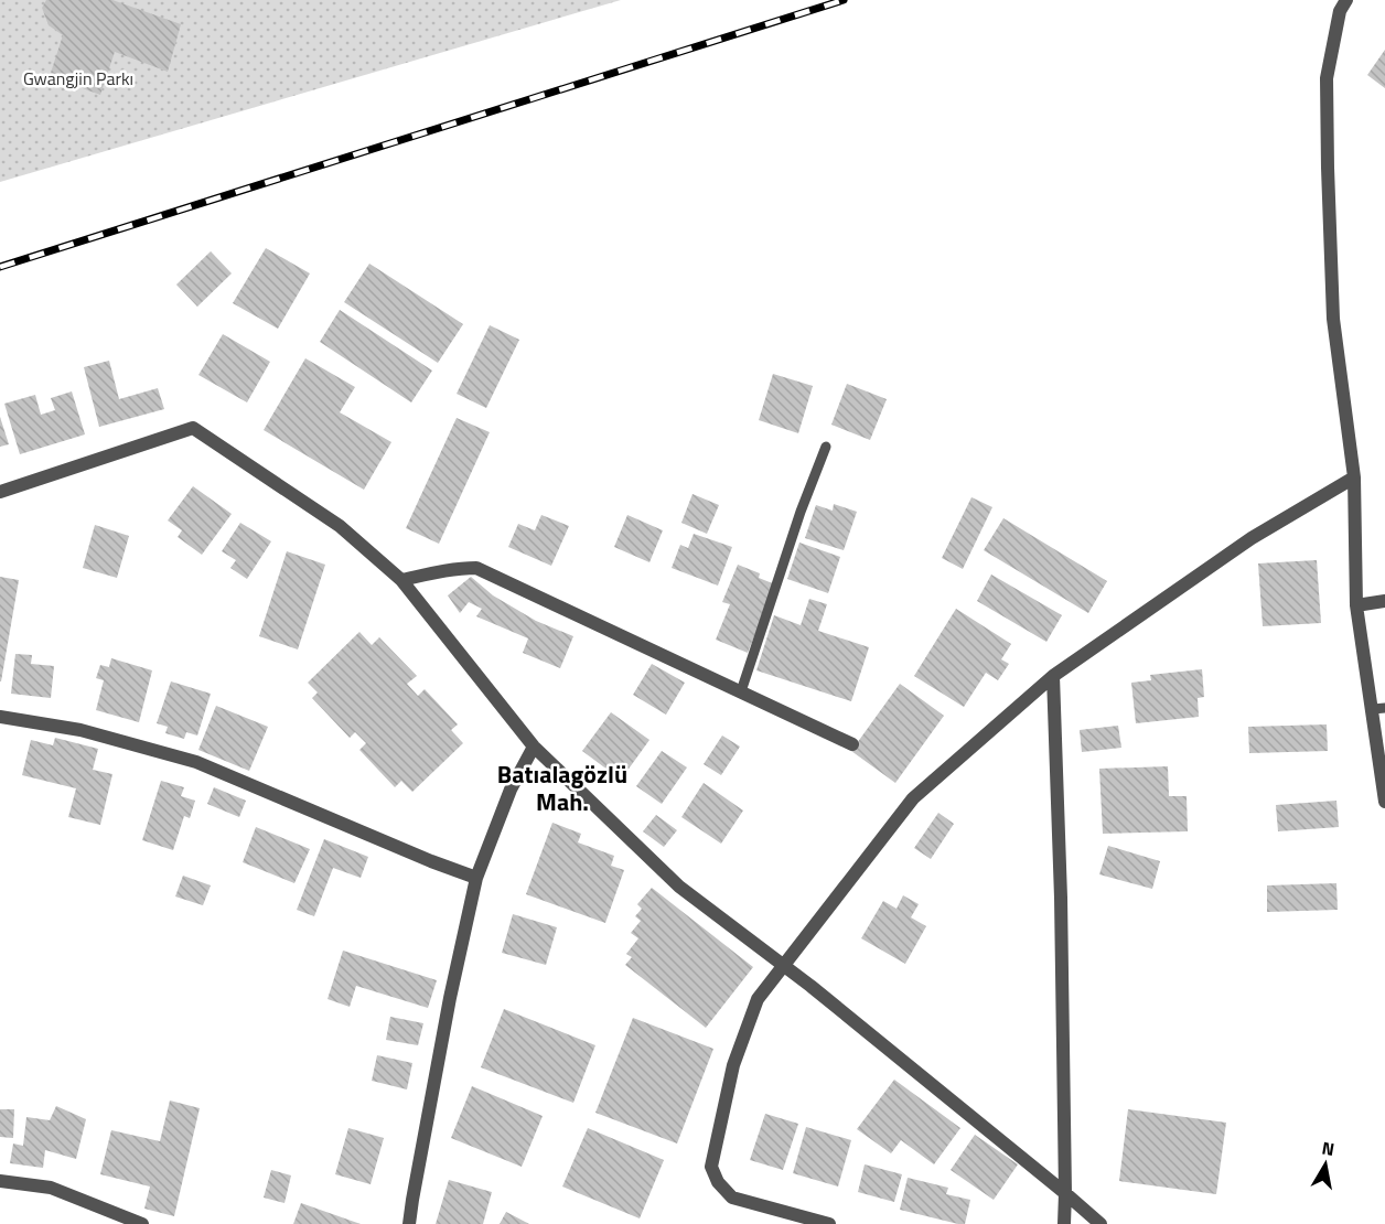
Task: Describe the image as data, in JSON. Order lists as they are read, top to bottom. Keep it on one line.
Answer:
{"districts":["Batıalagözlü Mah."],"parks":["Gwangjin Parkı"],"north":"top"}
